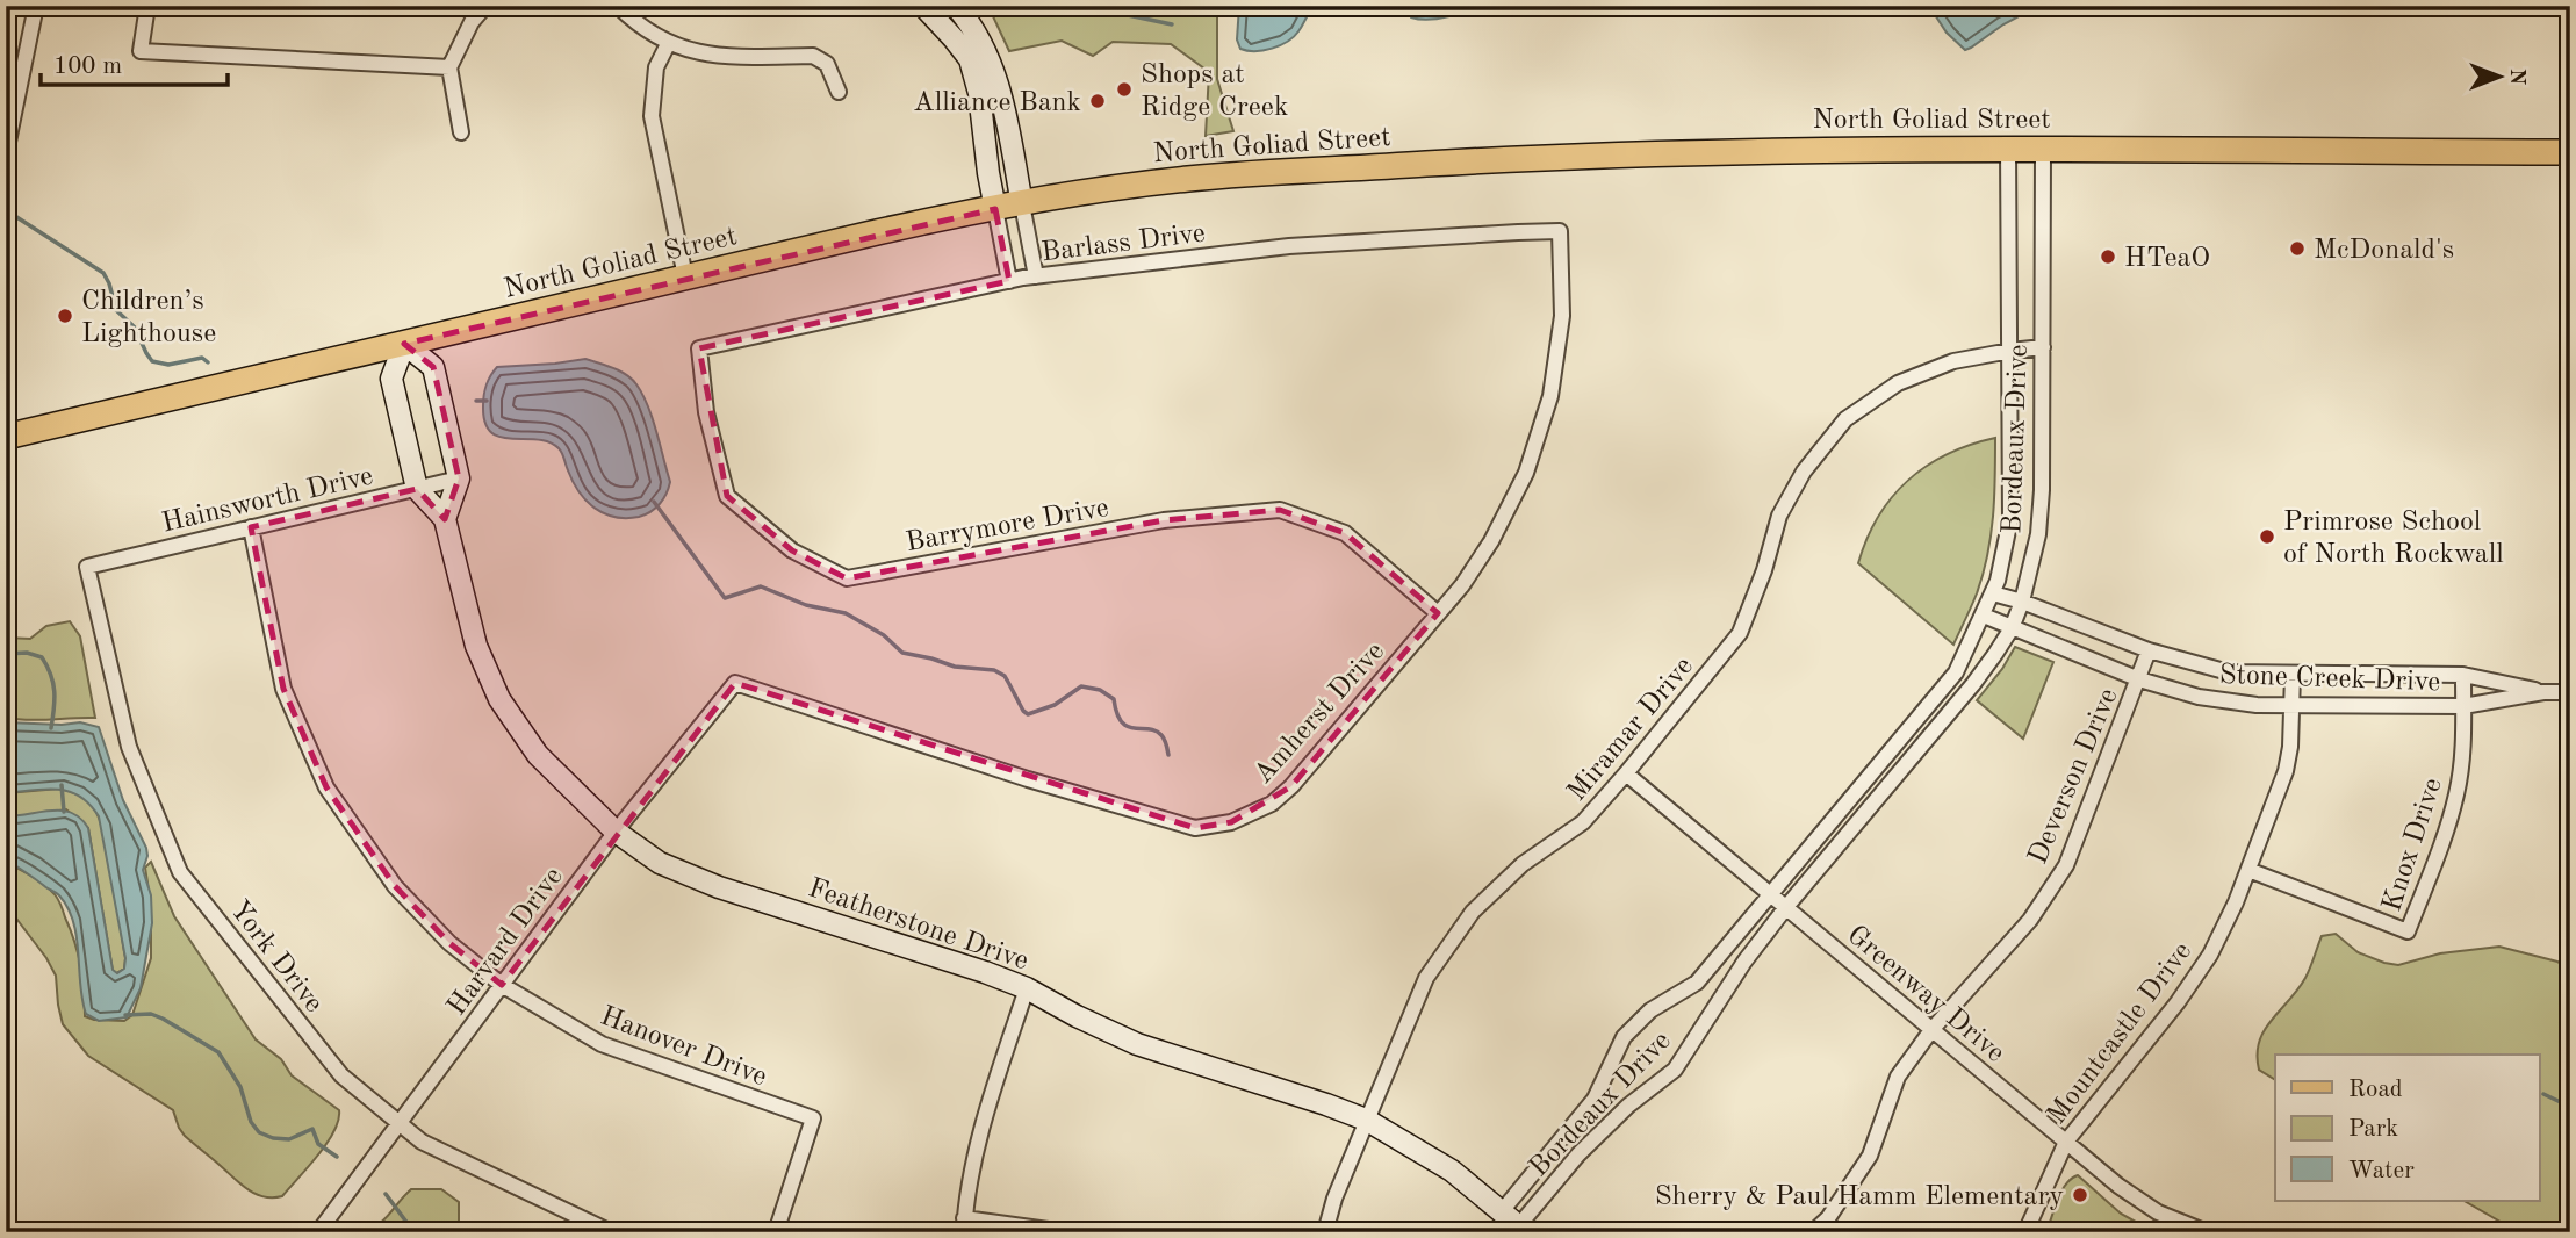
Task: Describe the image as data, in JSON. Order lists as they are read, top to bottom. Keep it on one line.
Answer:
{"streets":{"main road":["North Goliad Street"],"street":["Barlass Drive","Bordeaux Drive","Hainsworth Drive","Barrymore Drive","Stone Creek Drive","Amherst Drive","Miramar Drive","Deverson Drive","Knox Drive","Featherstone Drive","Harvard Drive","York Drive","Greenway Drive","Mountcastle Drive","Hanover Drive"]},"crossings":[["North Goliad Street","Bordeaux Drive"],["North Goliad Street","Featherstone Drive"],["Barlass Drive","Barrymore Drive"],["Barlass Drive","Amherst Drive"],["Bordeaux Drive","Stone Creek Drive"],["Bordeaux Drive","Miramar Drive"],["Bordeaux Drive","Featherstone Drive"],["Bordeaux Drive","Greenway Drive"],["Hainsworth Drive","Featherstone Drive"],["Hainsworth Drive","York Drive"],["Hainsworth Drive","Hanover Drive"],["Barrymore Drive","Amherst Drive"],["Stone Creek Drive","Deverson Drive"],["Stone Creek Drive","Knox Drive"],["Stone Creek Drive","Mountcastle Drive"],["Amherst Drive","Harvard Drive"],["Miramar Drive","Featherstone Drive"],["Miramar Drive","Greenway Drive"],["Deverson Drive","Greenway Drive"],["Knox Drive","Mountcastle Drive"],["Featherstone Drive","Harvard Drive"],["Harvard Drive","York Drive"],["Harvard Drive","Hanover Drive"],["Greenway Drive","Mountcastle Drive"]],"places":["Shops at Ridge Creek","Alliance Bank","McDonald's","HTeaO","Children’s Lighthouse","Primrose School of North Rockwall","Sherry & Paul Hamm Elementary"],"legend":["Road","Park","Water"],"scale_bar":"100 m","north":"right"}
